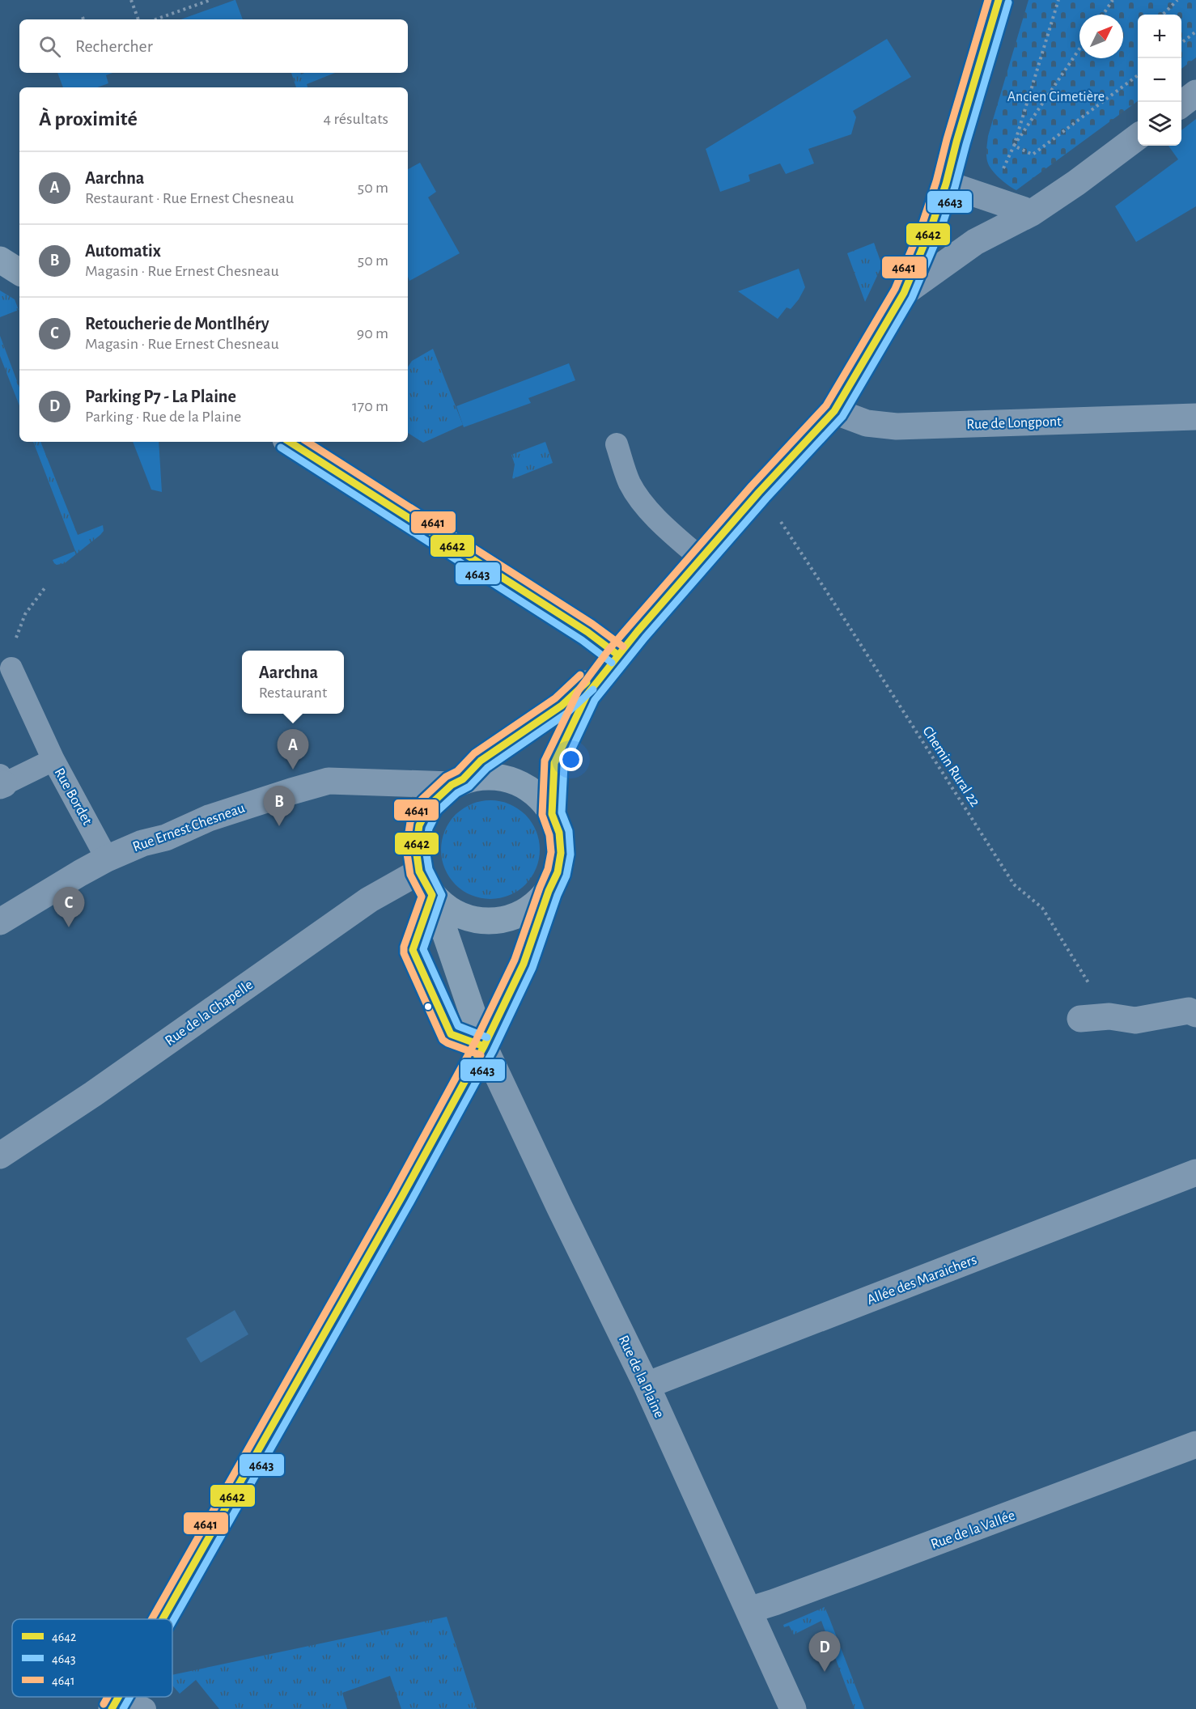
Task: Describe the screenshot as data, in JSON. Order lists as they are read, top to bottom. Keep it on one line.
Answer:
{"streets":{"street":["Rue de Longpont","Rue Ernest Chesneau","Rue de la Chapelle","Allée des Maraichers","Rue de la Plaine","Rue de la Vallée"],"lane":["Rue Bordet"],"path":["Chemin Rural 22"]},"crossings":[["Rue Bordet","Rue Ernest Chesneau"],["Rue Ernest Chesneau","Rue de la Chapelle"],["Allée des Maraichers","Rue de la Plaine"],["Rue de la Plaine","Rue de la Vallée"]],"parks":["Ancien Cimetière"],"lines":["transit line 4642","transit line 4641","transit line 4643"],"legend":["4642","4643","4641"],"north":"top right","page":{"map_buttons":["+","−"],"search":"Rechercher","heading":["À proximité","4 résultats"],"list":[{"mark":"A","name":"Aarchna","note":"Restaurant · Rue Ernest Chesneau","value":"50 m"},{"mark":"B","name":"Automatix","note":"Magasin · Rue Ernest Chesneau","value":"50 m"},{"mark":"C","name":"Retoucherie de Montlhéry","note":"Magasin · Rue Ernest Chesneau","value":"90 m"},{"mark":"D","name":"Parking P7 - La Plaine","note":"Parking · Rue de la Plaine","value":"170 m"}],"popup":["Aarchna","Restaurant"],"pins":["A","B","C","D"]}}
